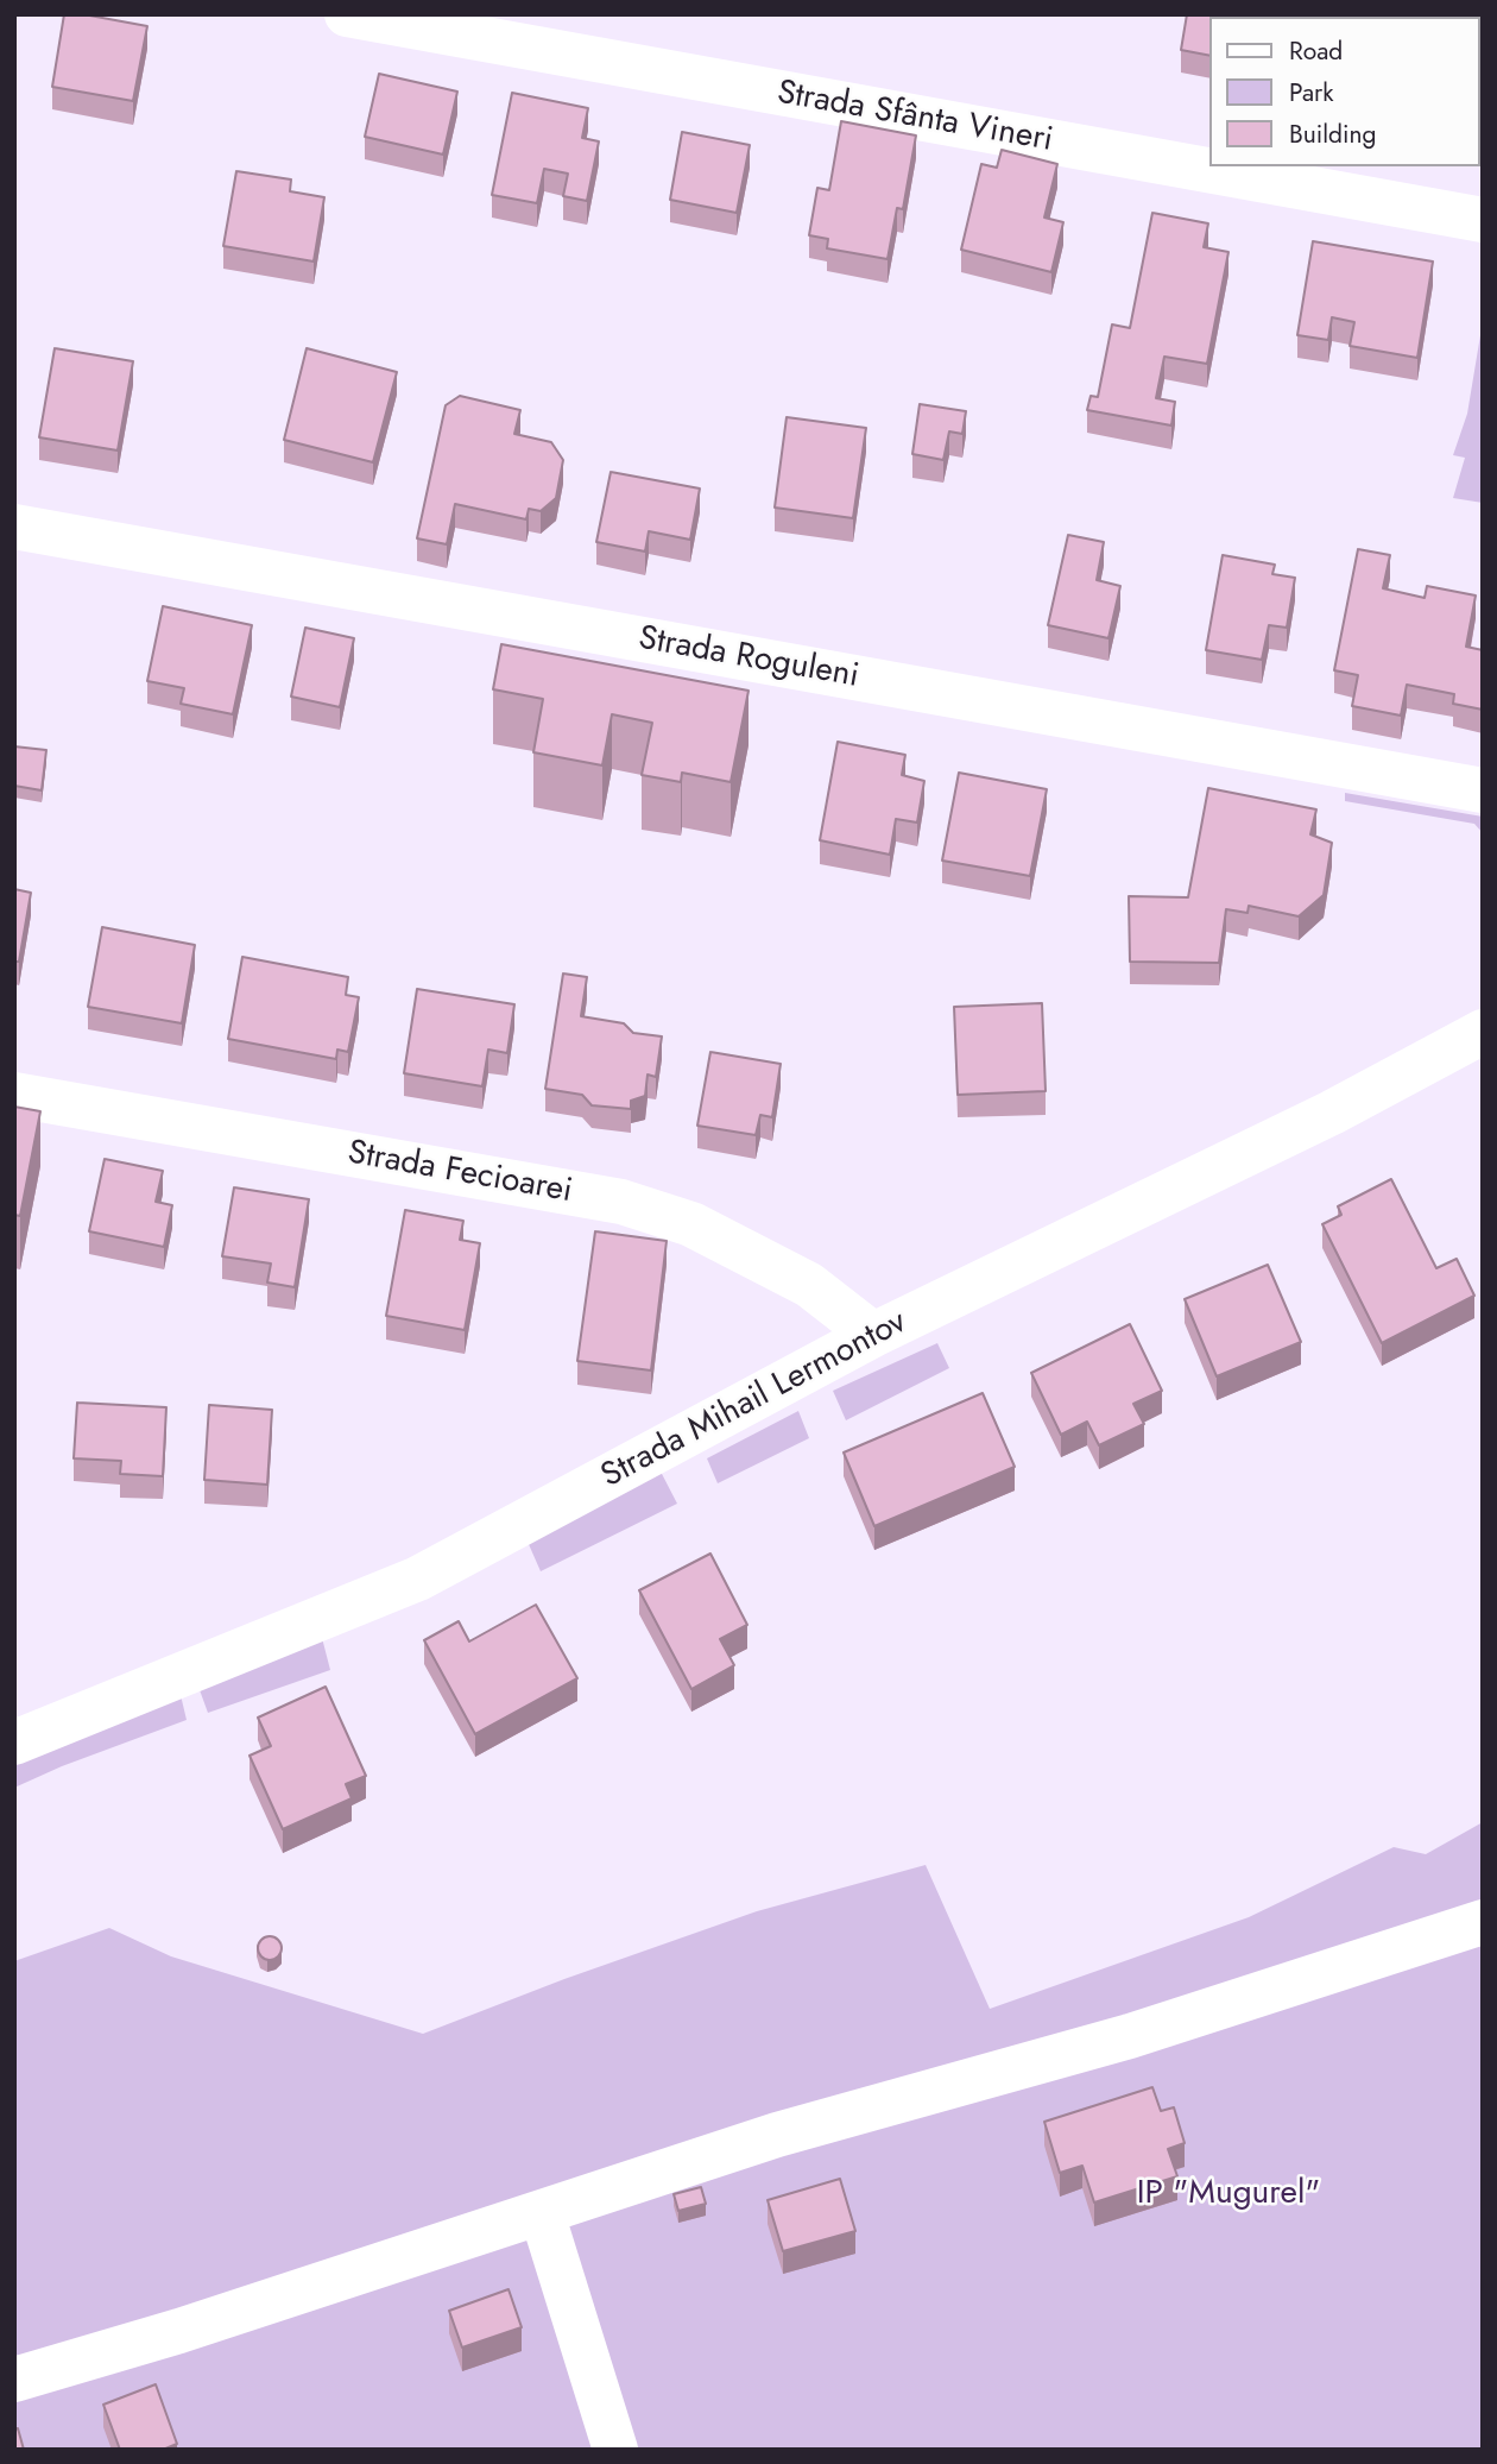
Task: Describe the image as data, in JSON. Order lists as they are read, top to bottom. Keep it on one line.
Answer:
{"streets":{"street":["Strada Sfânta Vineri","Strada Roguleni","Strada Fecioarei","Strada Mihail Lermontov"]},"crossings":[["Strada Fecioarei","Strada Mihail Lermontov"]],"parks":["IP \"Mugurel\""],"legend":["Road","Park","Building"]}
